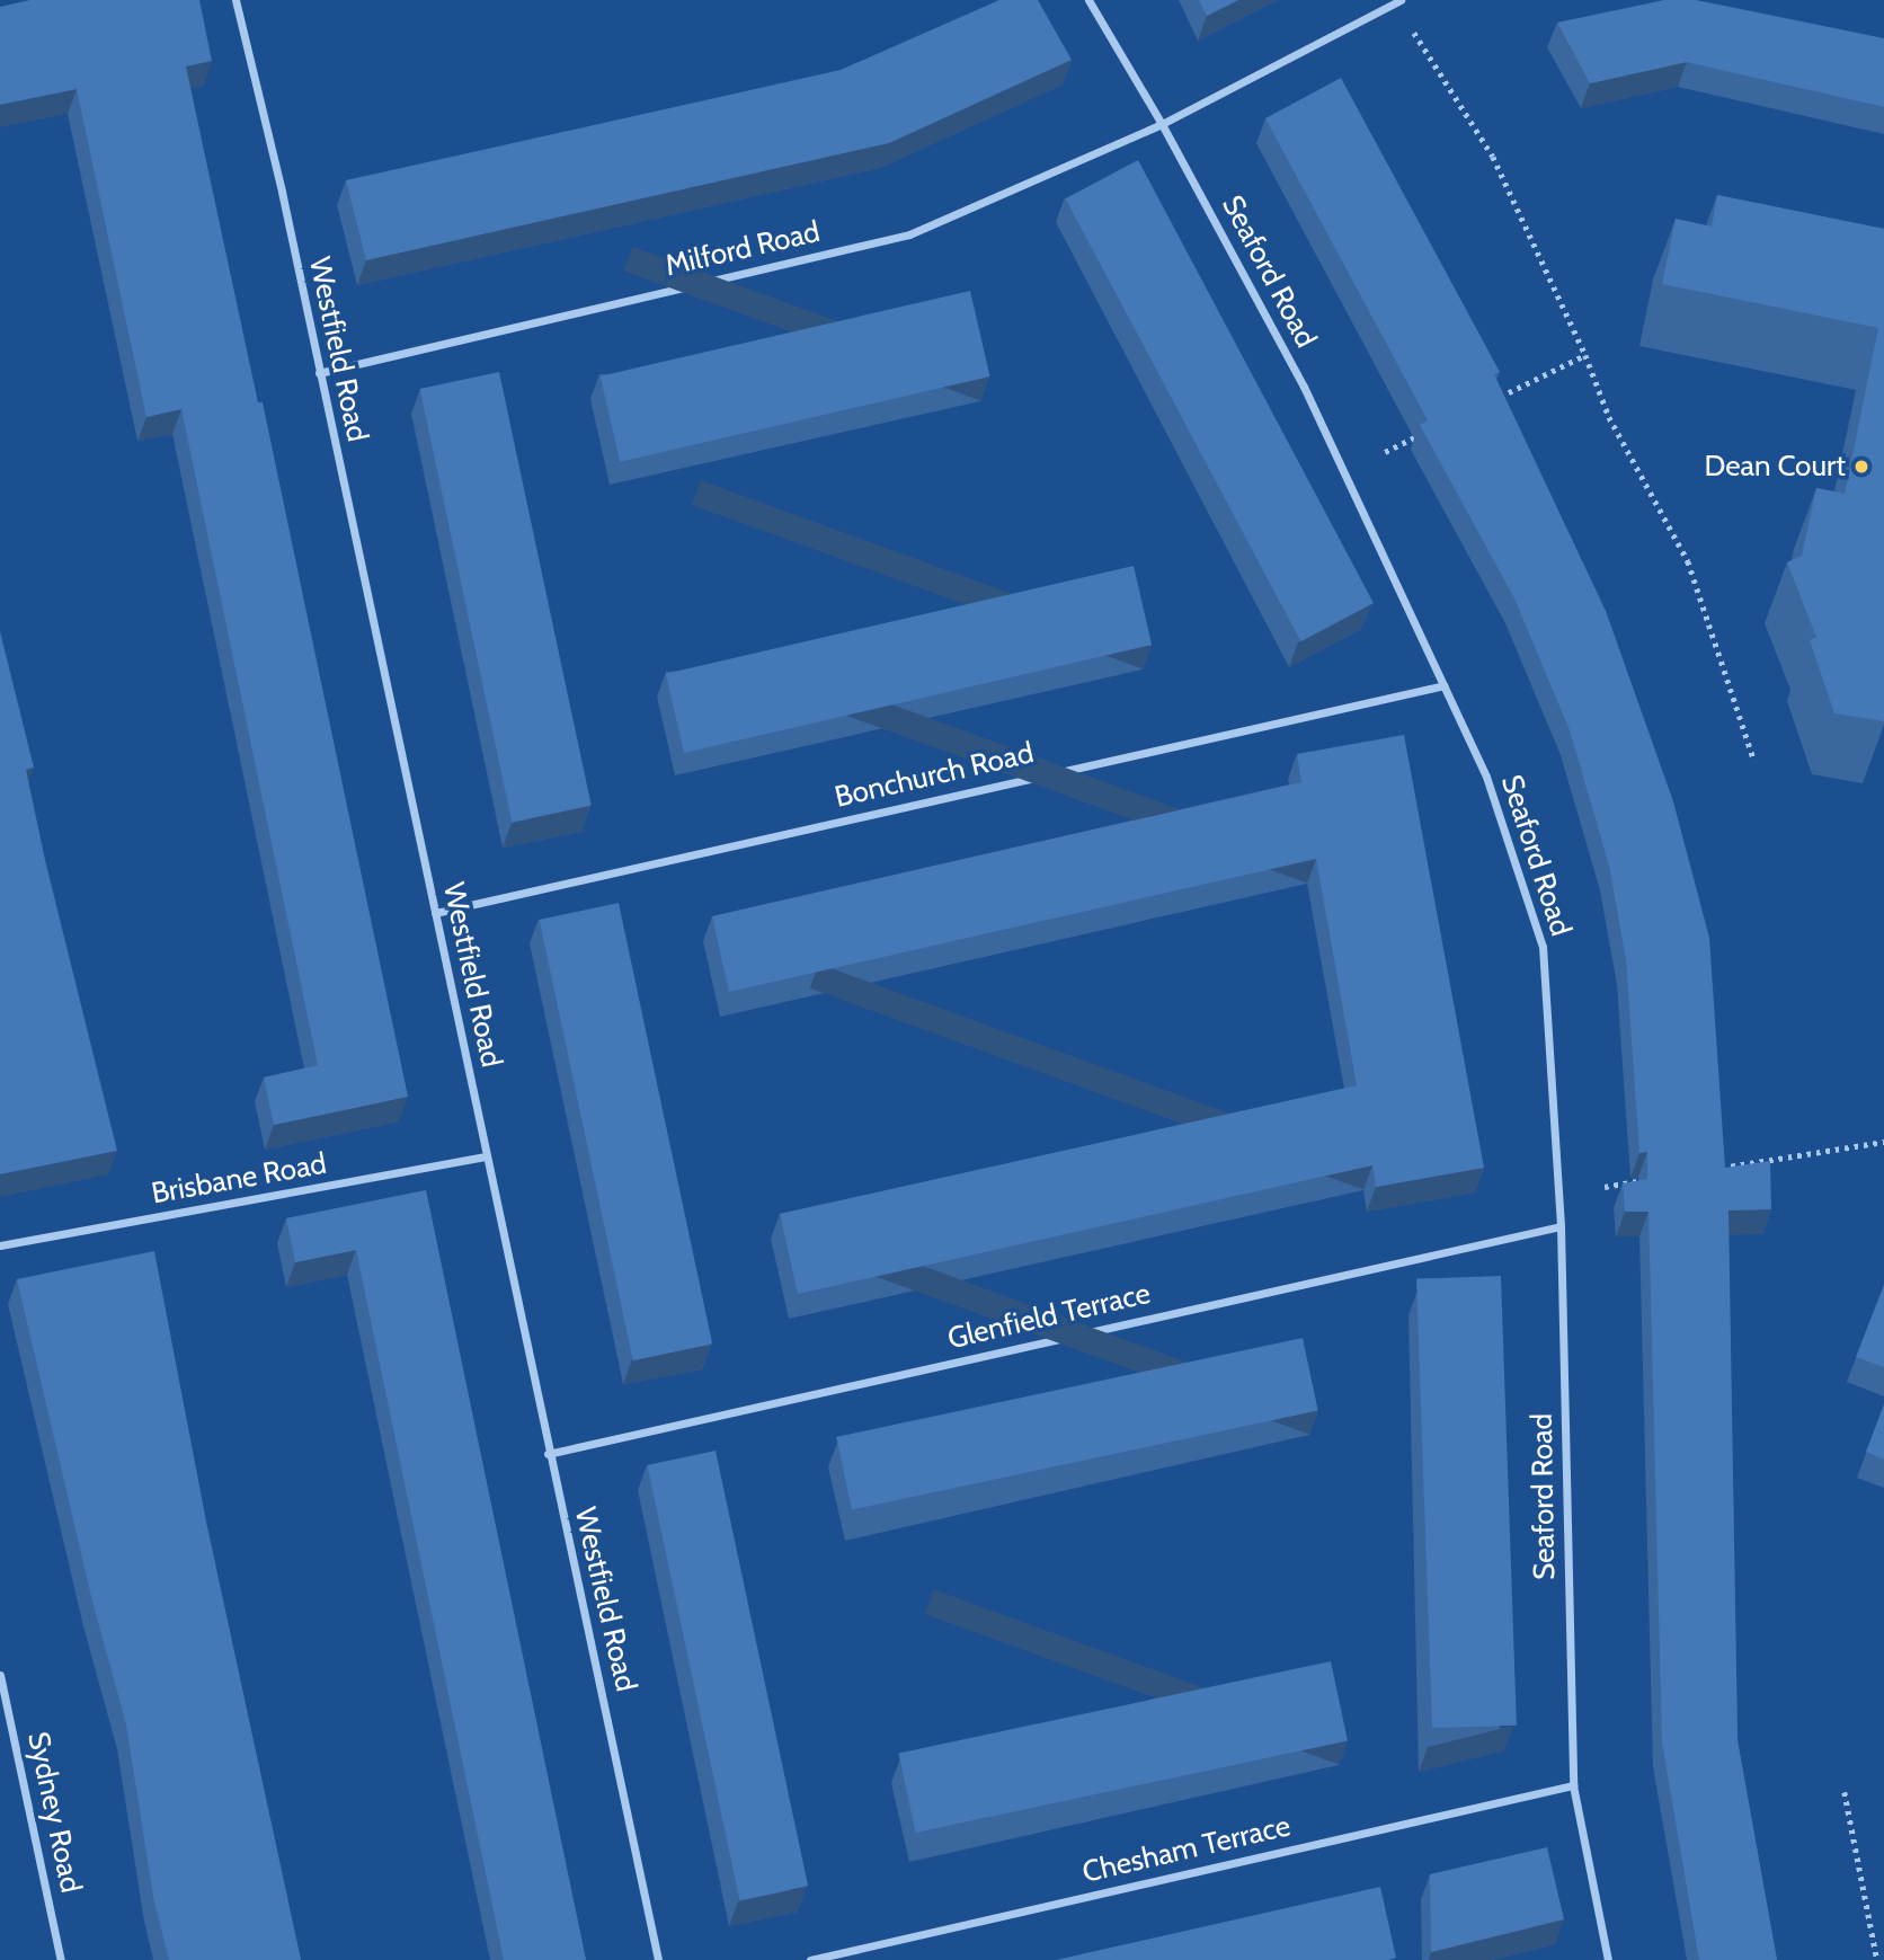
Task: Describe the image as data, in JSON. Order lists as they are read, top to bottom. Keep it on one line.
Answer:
{"streets":{"street":["Milford Road","Seaford Road","Westfield Road","Bonchurch Road","Brisbane Road","Glenfield Terrace","Sydney Road","Chesham Terrace"]},"crossings":[["Milford Road","Seaford Road"],["Milford Road","Westfield Road"],["Seaford Road","Bonchurch Road"],["Seaford Road","Glenfield Terrace"],["Seaford Road","Chesham Terrace"],["Westfield Road","Bonchurch Road"],["Westfield Road","Brisbane Road"],["Westfield Road","Glenfield Terrace"]],"places":["Dean Court"]}
